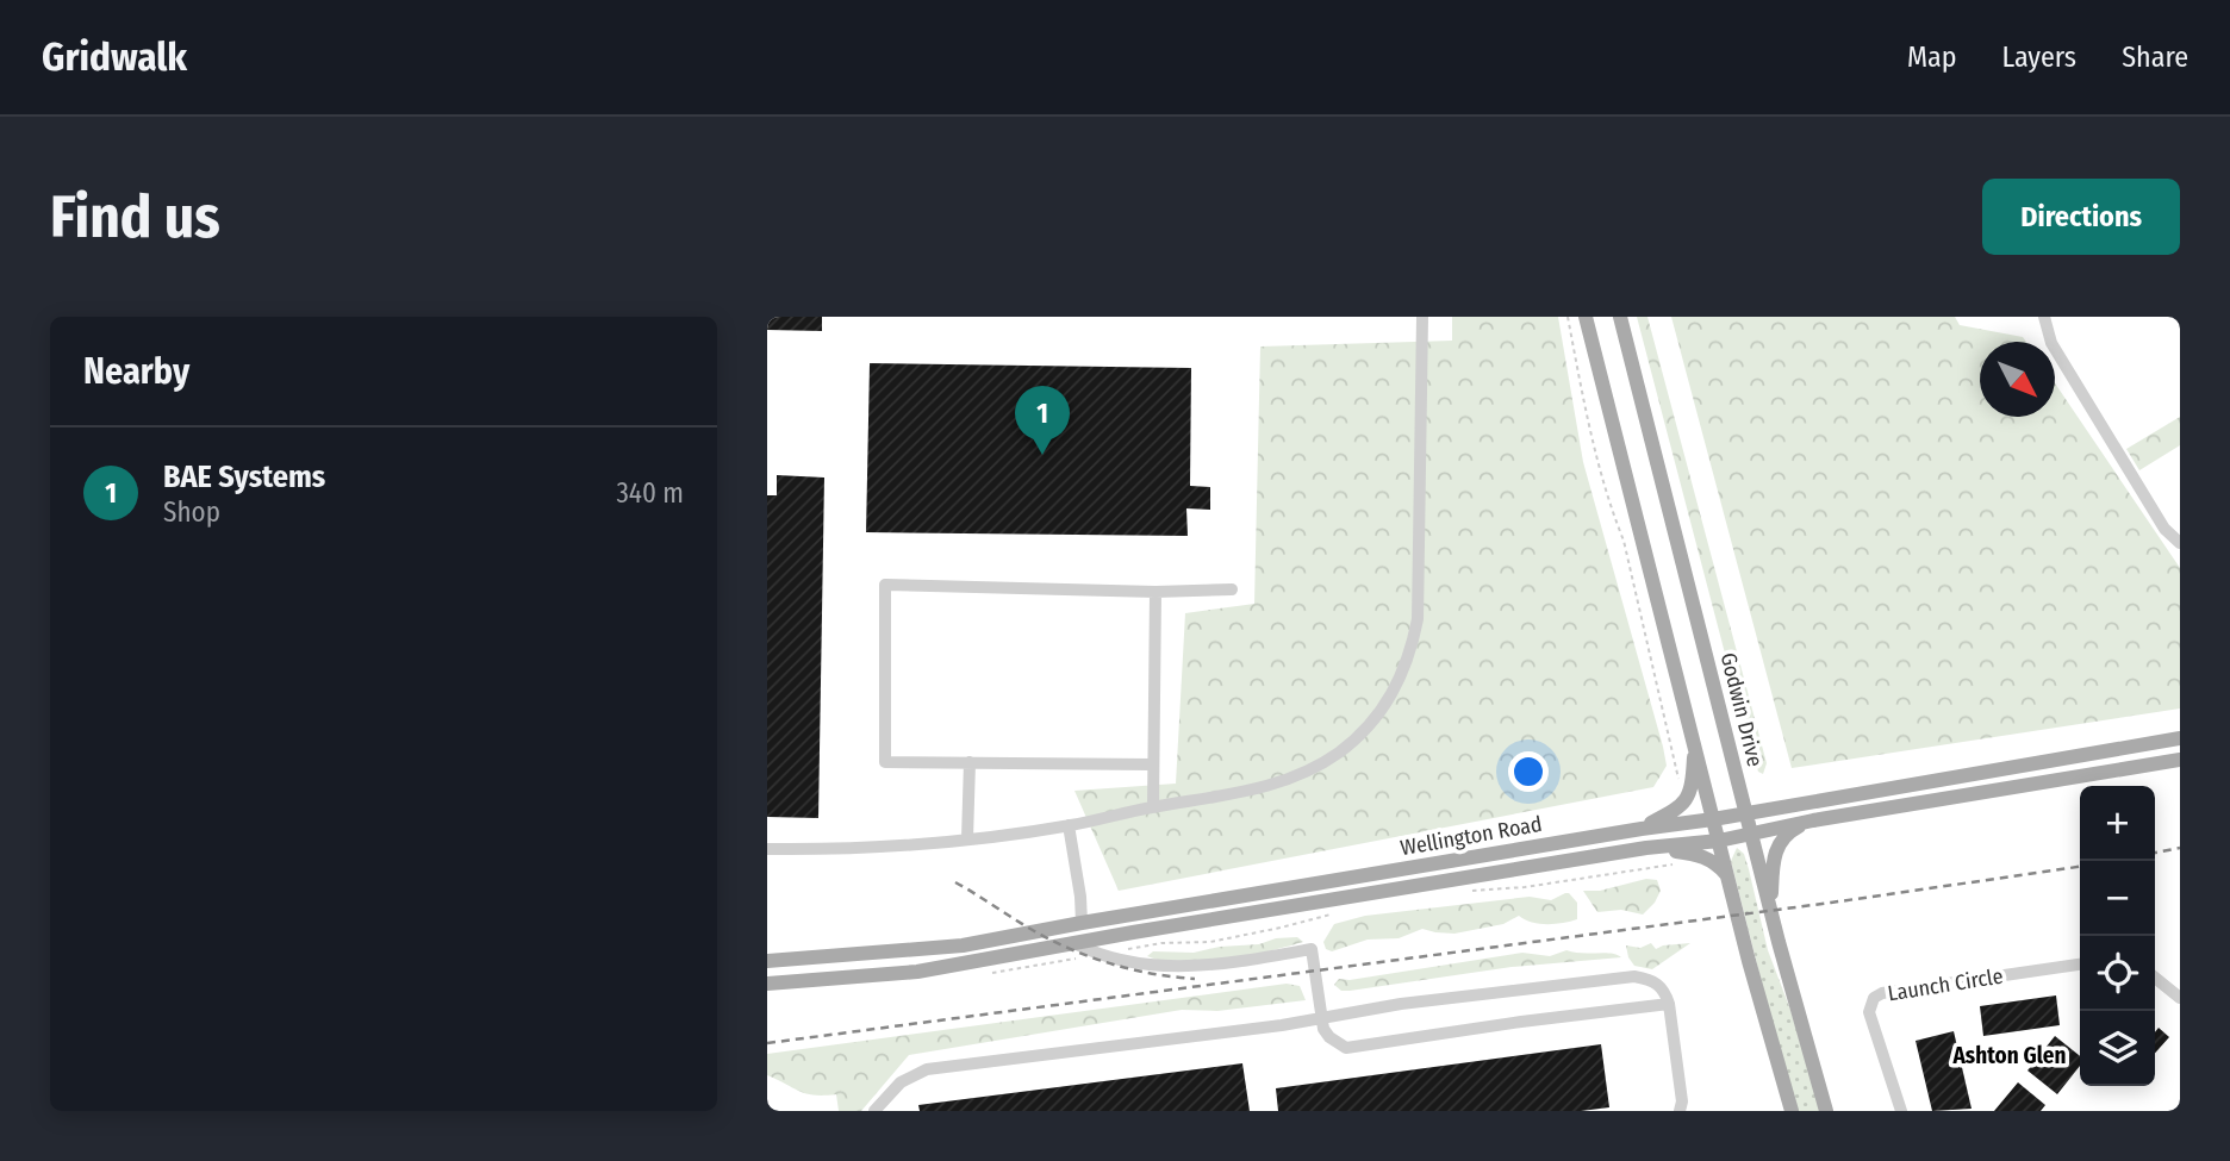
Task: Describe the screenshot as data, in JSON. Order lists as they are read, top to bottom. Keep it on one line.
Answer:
{"streets":{"main road":["Godwin Drive","Wellington Road"],"street":["Launch Circle"]},"crossings":[["Godwin Drive","Wellington Road"]],"districts":["Ashton Glen"],"north":"bottom right","page":{"header":"Gridwalk","nav":["Map","Layers","Share"],"buttons":"Directions","title":"Find us","heading":"Nearby","pins":"1","list":[{"mark":"1","name":"BAE Systems","note":"Shop","value":"340 m"}],"map_buttons":["+","−"]}}
